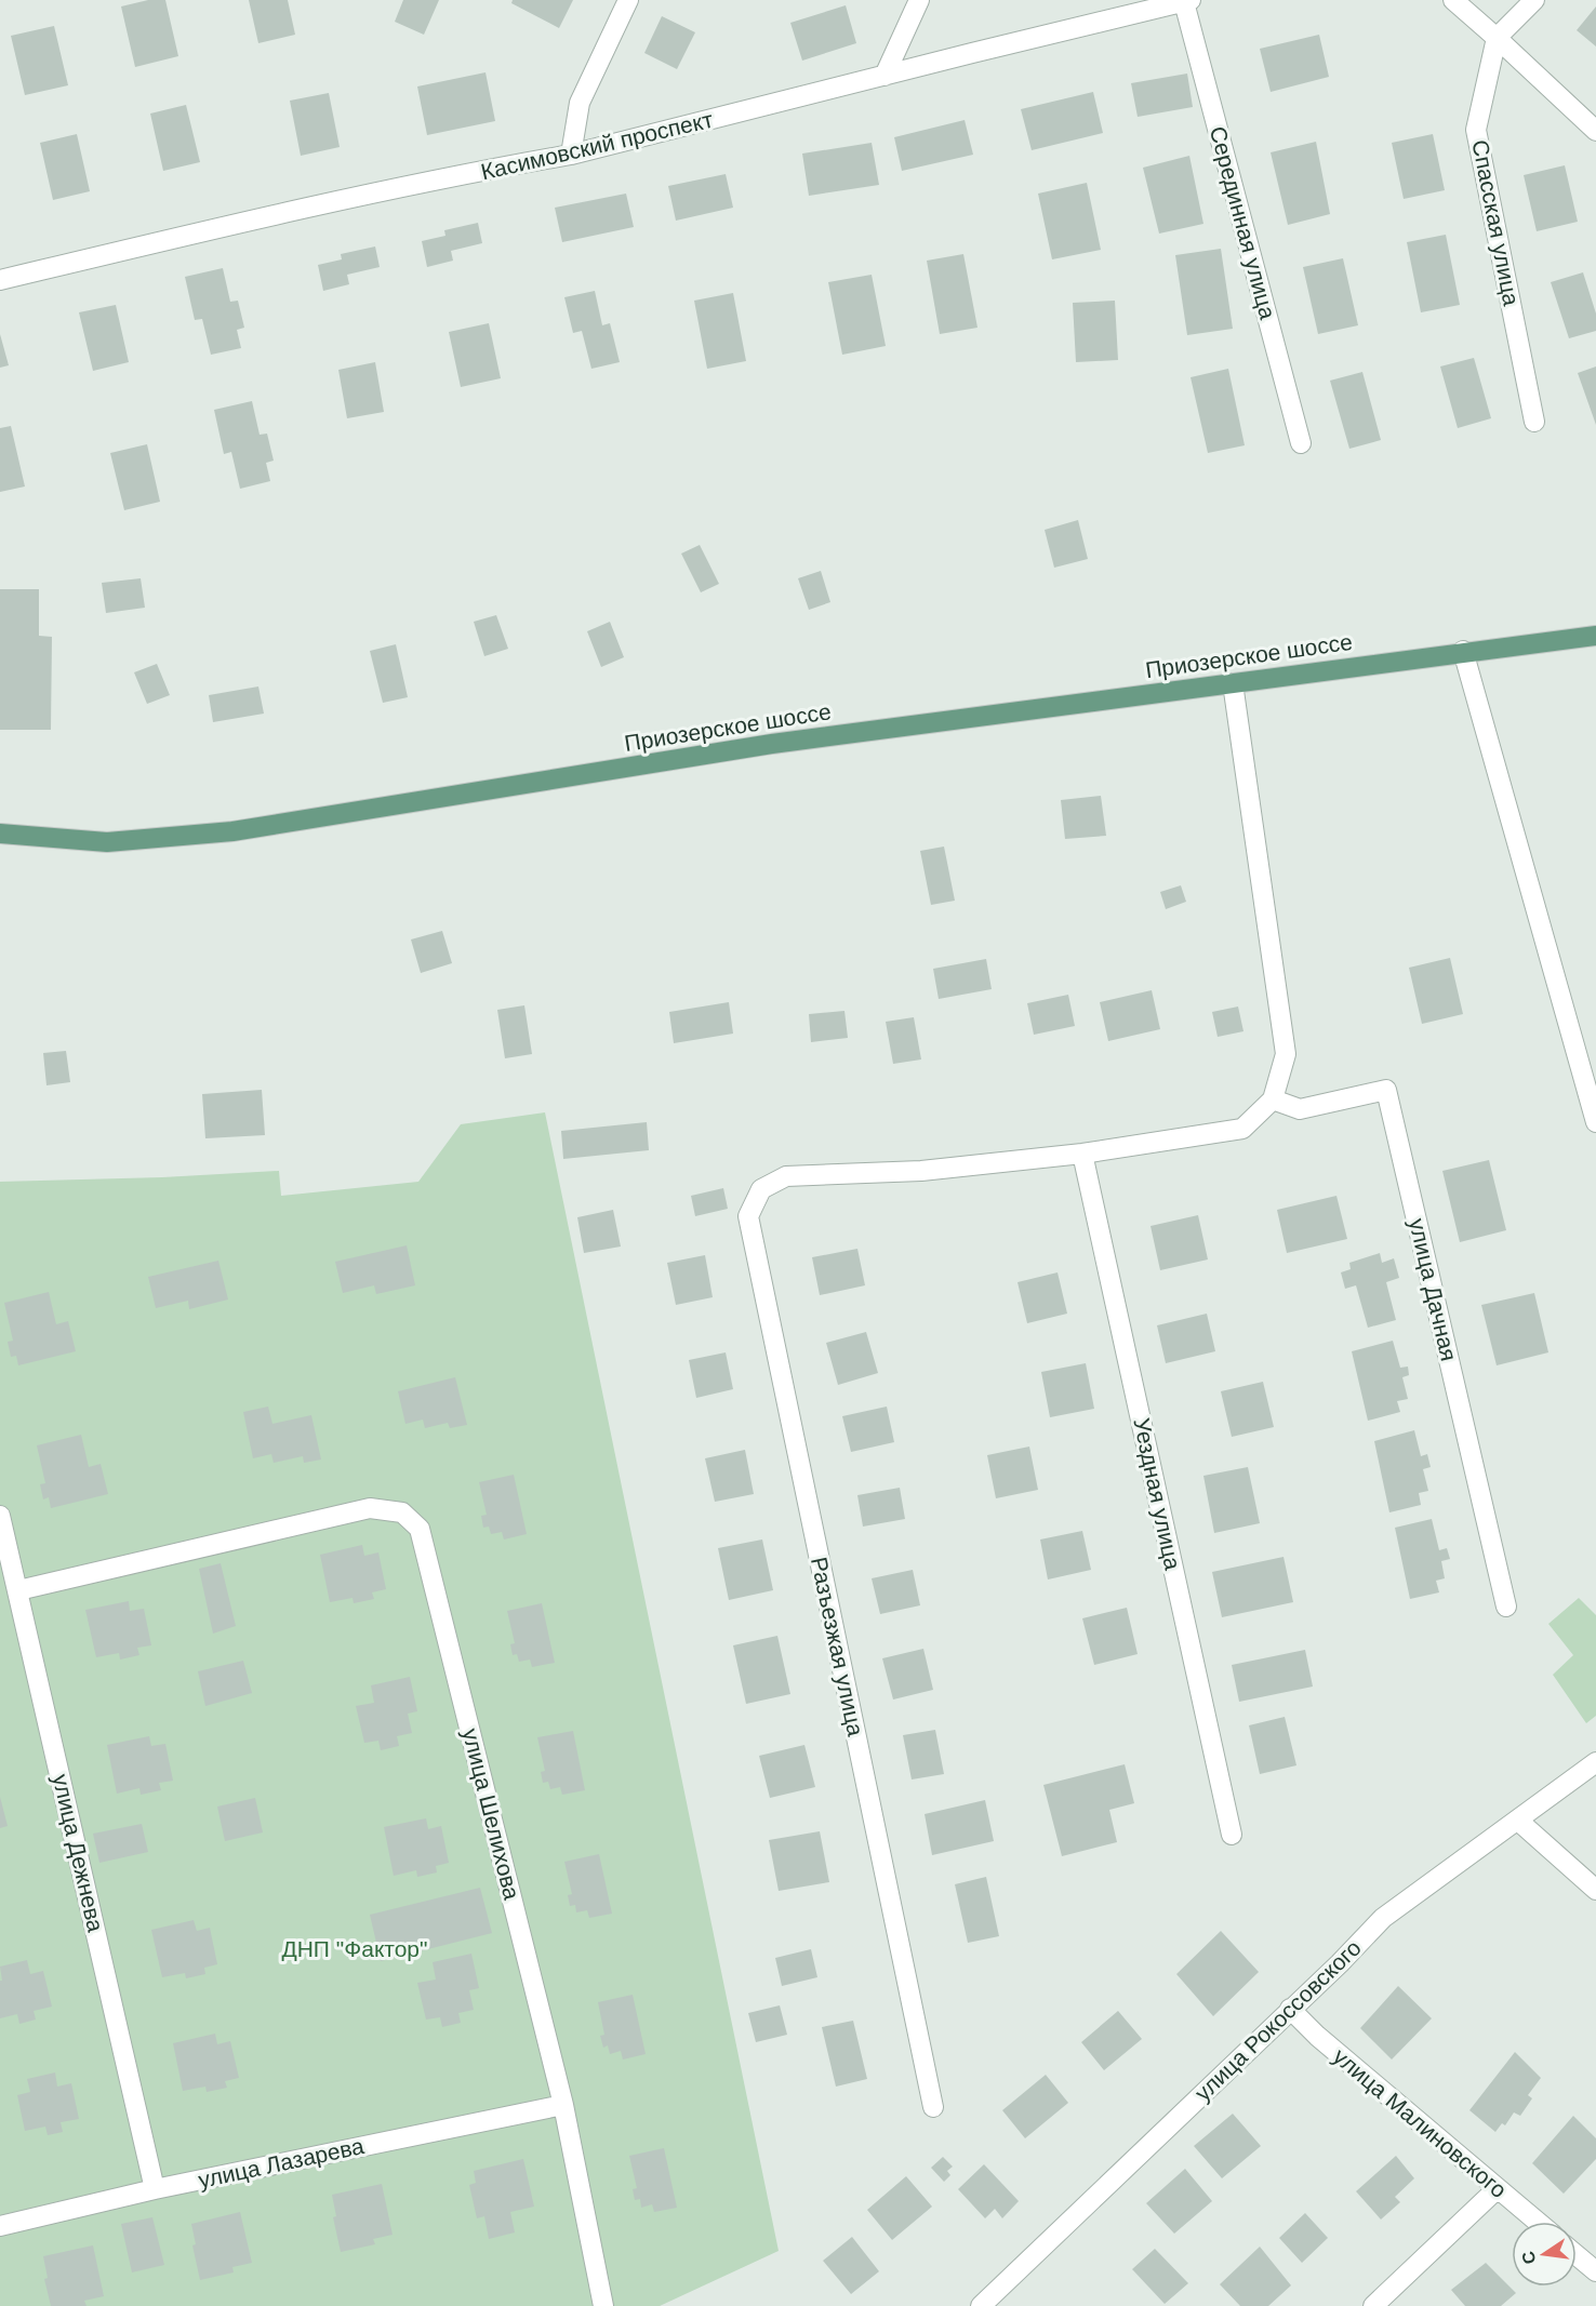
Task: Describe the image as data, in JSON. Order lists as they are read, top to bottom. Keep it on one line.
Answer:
{"streets":{"main road":["Приозерское шоссе"],"street":["Касимовский проспект","Серединная улица","Спасская улица","улица Дачная","Уездная улица","Разъезжая улица","улица Шелихова","улица Дежнева","улица Рокоссовского","улица Малиновского","улица Лазарева"]},"crossings":[["Касимовский проспект","Серединная улица"],["Уездная улица","Разъезжая улица"],["улица Шелихова","улица Дежнева"],["улица Шелихова","улица Лазарева"],["улица Дежнева","улица Лазарева"],["улица Рокоссовского","улица Малиновского"]],"parks":["ДНП \"Фактор\""],"north":"left"}
